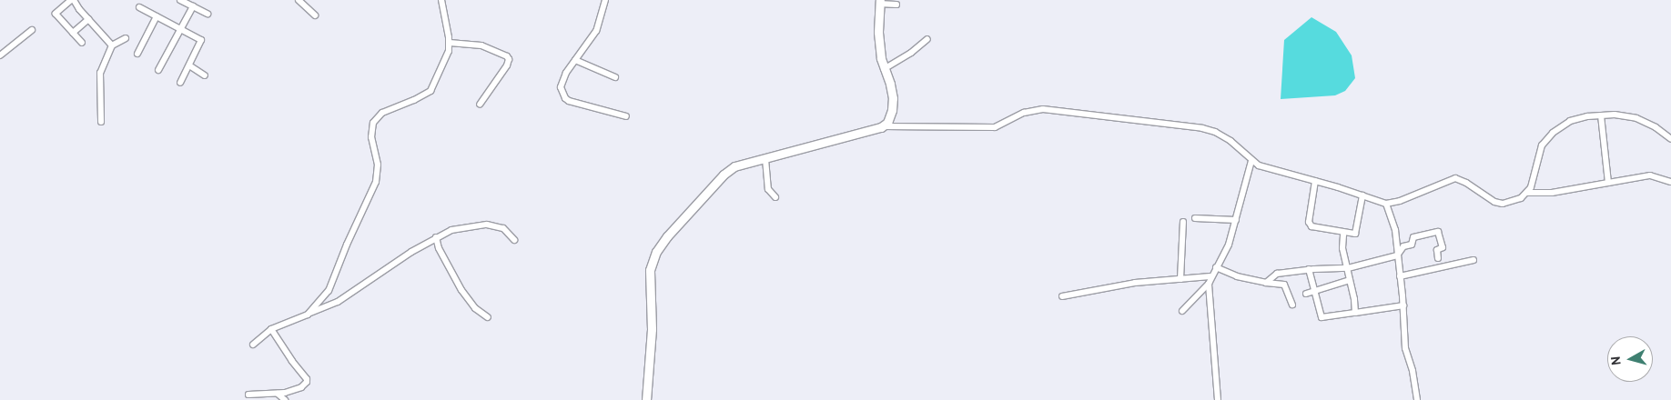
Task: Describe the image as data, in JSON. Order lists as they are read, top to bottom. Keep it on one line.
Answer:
{"north":"left"}
